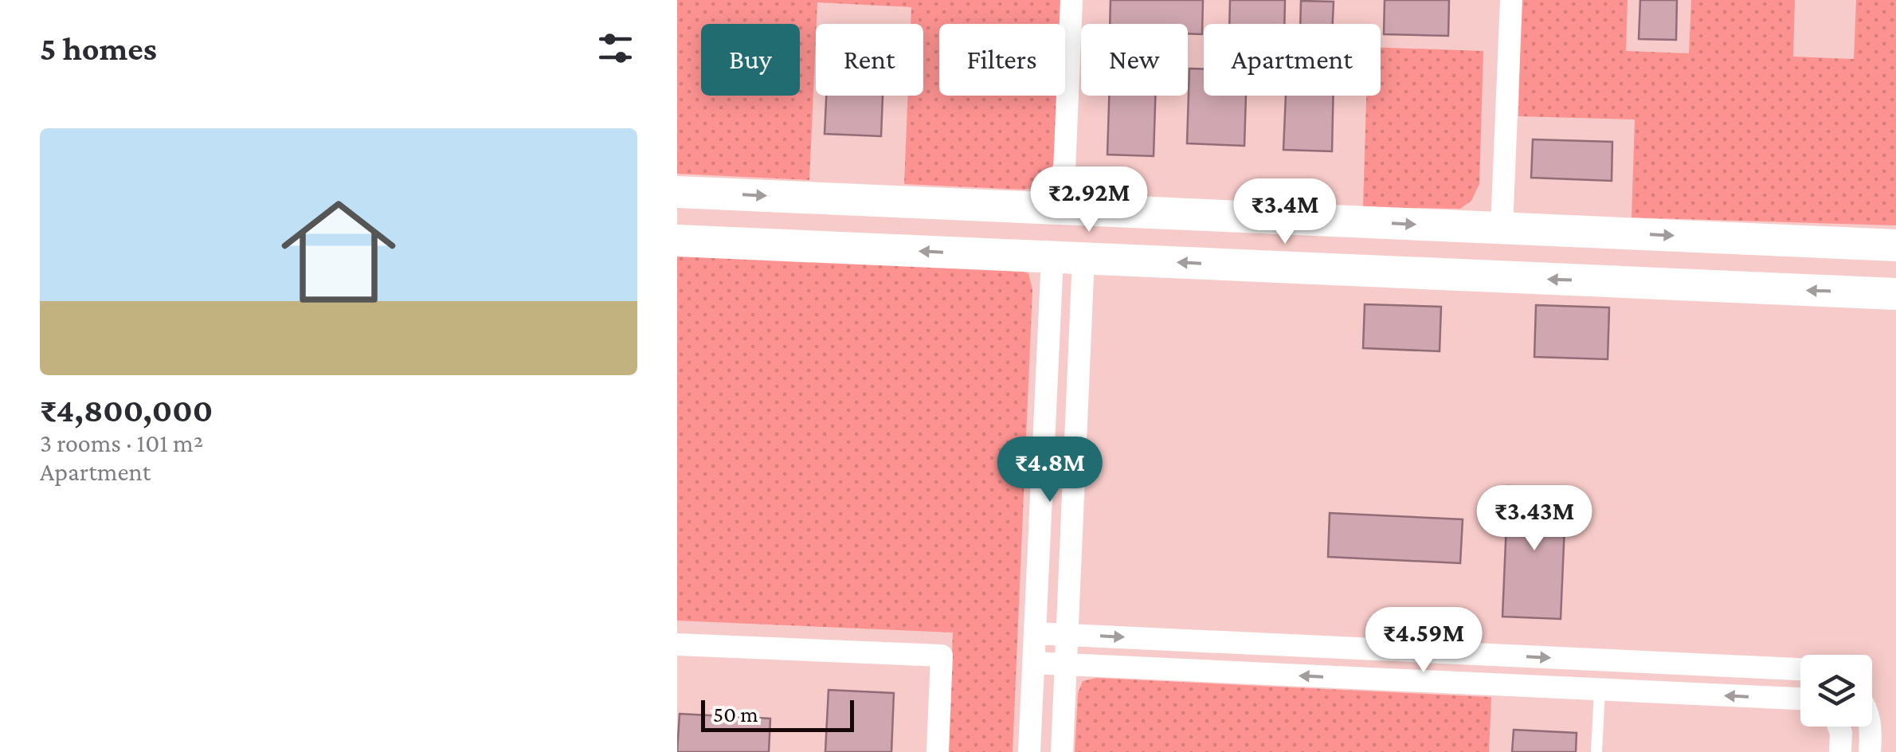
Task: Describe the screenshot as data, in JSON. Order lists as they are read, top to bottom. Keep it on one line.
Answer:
{"scale_bar":"50 m","page":{"heading":"5 homes","chip":["Buy","Rent","Filters","New","Apartment"],"list":[{"name":"₹4,800,000","note":"3 rooms · 101 m² · Apartment"}],"price":["₹2.92M","₹3.4M","₹4.8M","₹3.43M","₹4.59M"],"scale":"50 m"}}
